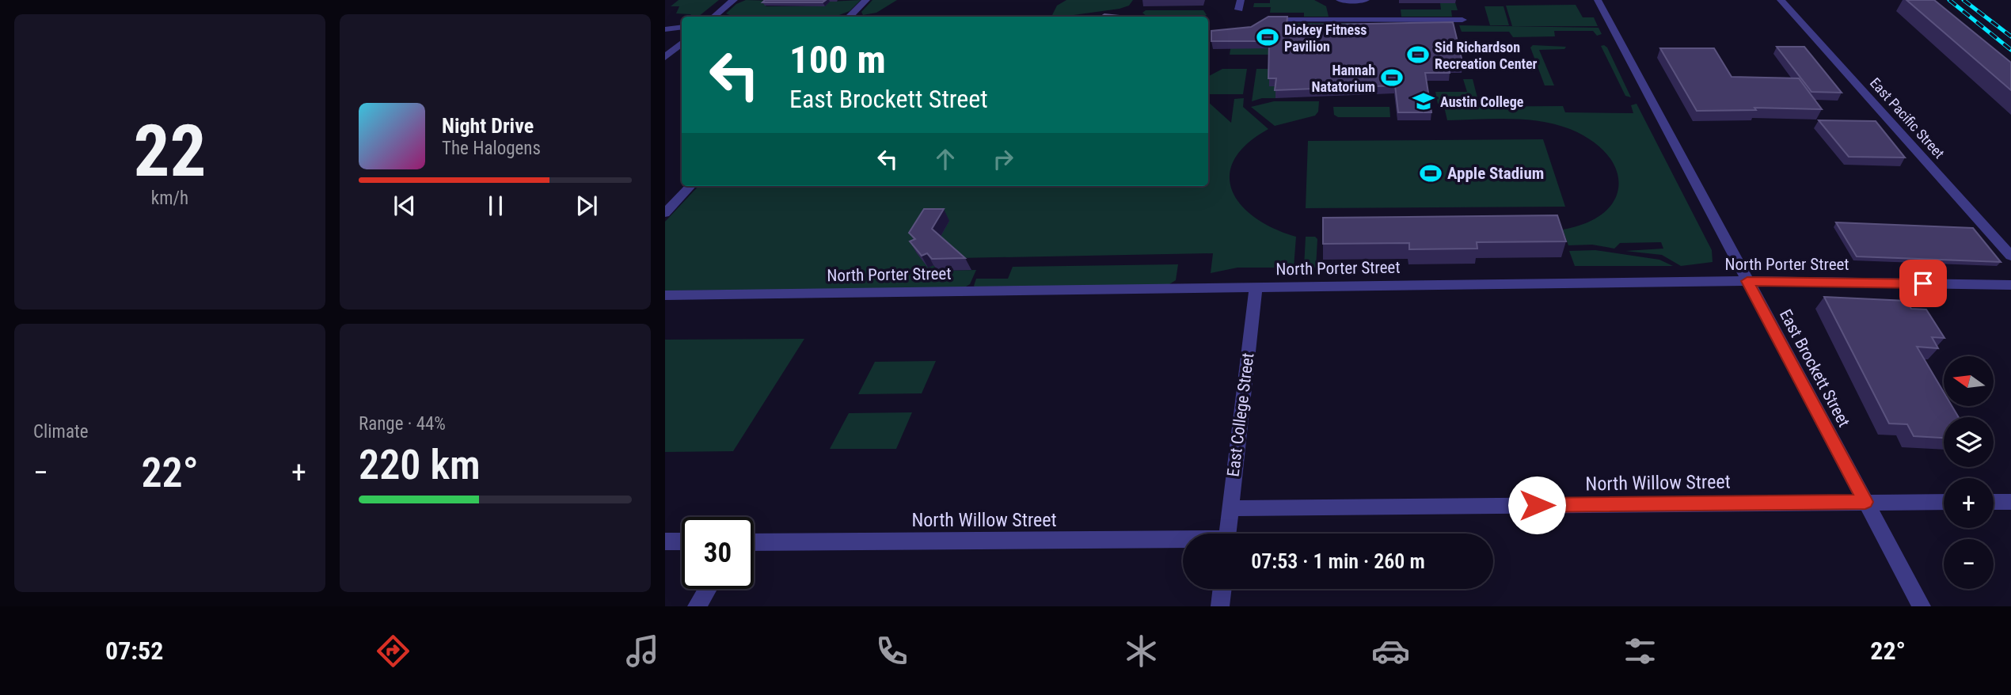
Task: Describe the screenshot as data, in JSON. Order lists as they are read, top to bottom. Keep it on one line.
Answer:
{"streets":{"street":["East Pacific Street","North Porter Street","East Brockett Street","East College Street","North Willow Street"]},"crossings":[["North Porter Street","East Brockett Street"],["North Porter Street","East College Street"],["East Brockett Street","North Willow Street"],["East College Street","North Willow Street"]],"places":{"sports":["Dickey Fitness Pavilion","Sid Richardson Recreation Center","Hannah Natatorium","Apple Stadium"],"school or university":["Austin College"]},"north":"left","page":{"tile":[["22","km/h"],"Climate",["Range · 44%","220 km"]],"turn":["100 m","East Brockett Street"],"song":["Night Drive","The Halogens"],"map_buttons":["+","−"],"heat":["−","22°","+"],"limit":"30","trip":"07:53 · 1 min · 260 m","tabs":["07:52","22°"]}}
